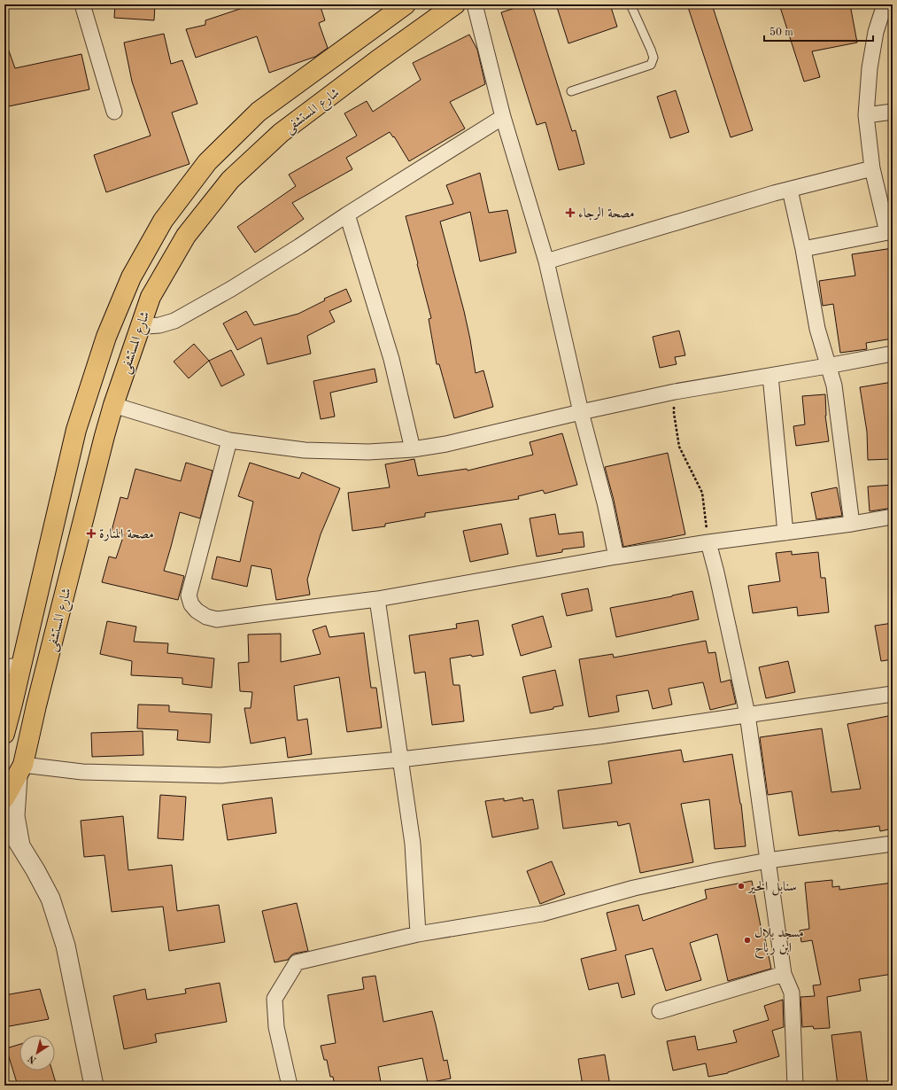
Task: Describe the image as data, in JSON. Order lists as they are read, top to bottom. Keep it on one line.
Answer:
{"streets":{"main road":["شارع المستشفى"]},"places":{"health":["مصحة الرجاء","مصحة المنارة"],"other":["سنابل الخير","مسجد بلال ابن رباح"]},"scale_bar":"50 m","north":"bottom left"}
